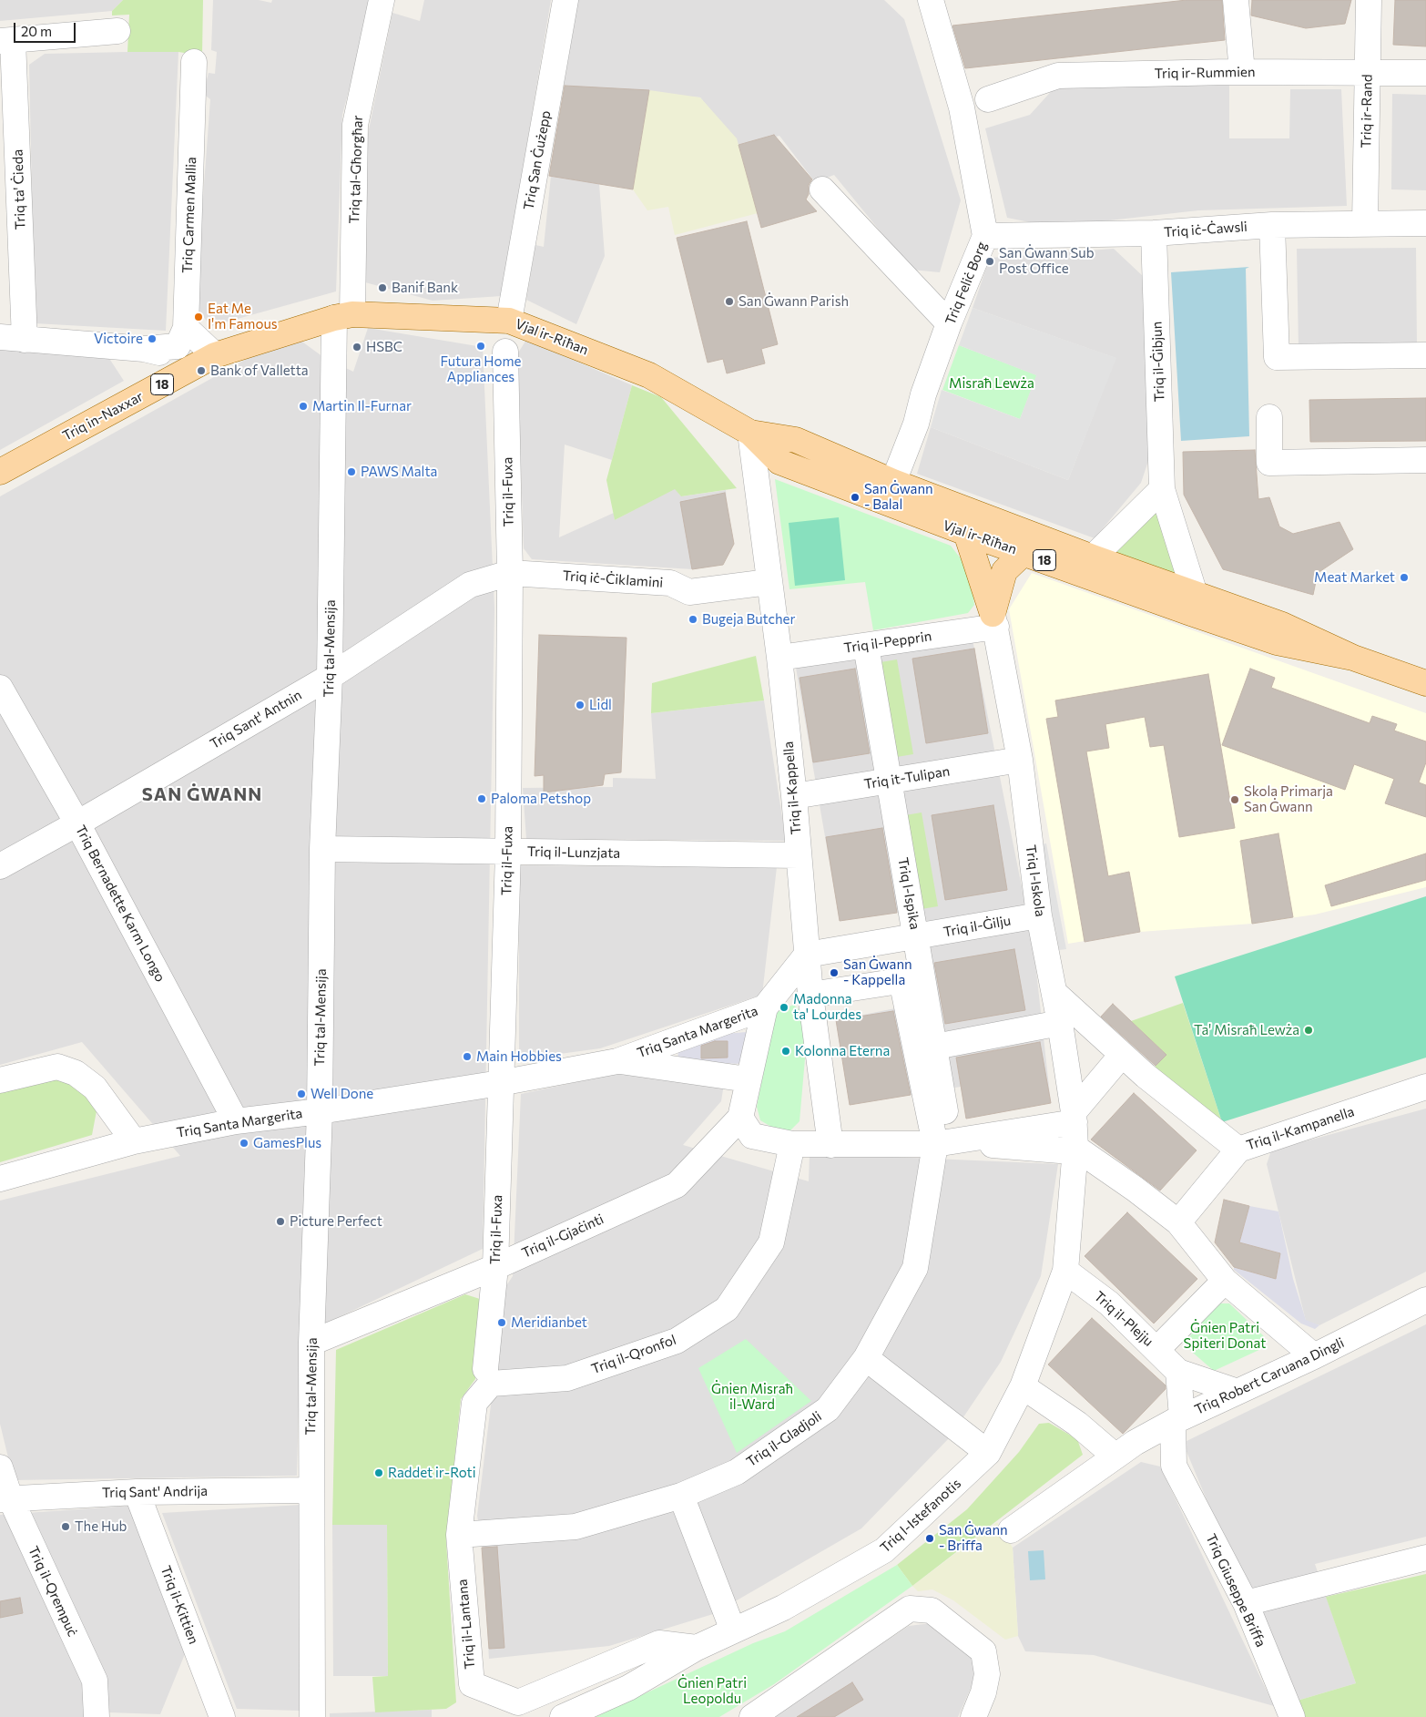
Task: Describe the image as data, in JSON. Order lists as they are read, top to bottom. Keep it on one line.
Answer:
{"streets":{"main road":["Vjal ir-Riħan","18","Triq in-Naxxar"],"street":["Triq ir-Rummien","Triq ir-Rand","Triq San Ġużepp","Triq tal-Għorgħar","Triq ta' Ċieda","Triq Carmen Mallia","Triq iċ-Ċawsli","Triq Feliċ Borg","Triq il-Ġibjun","Triq il-Fuxa","Triq iċ-Ċiklamini","Triq il-Pepprin","Triq tal-Mensija","Triq Sant' Antnin","Triq it-Tulipan","Triq il-Kappella","Triq il-Lunzjata","Triq l-Iskola","Triq l-Ispika","Triq Bernadette Karm Longo","Triq il-Ġilju","Triq Santa Margerita","Triq il-Kampanella","Triq il-Gjaċinti","Triq il-Plejju","Triq il-Qronfol","Triq Robert Caruana Dingli","Triq il-Gladjoli","Triq Sant' Andrija","Triq l-Istefanotis","Triq Giuseppe Briffa","Triq il-Qrempuċ","Triq il-Kittien","Triq il-Lantana"]},"crossings":[["Triq ir-Rummien","Triq ir-Rand"],["Triq ir-Rand","Triq iċ-Ċawsli"],["Triq San Ġużepp","Vjal ir-Riħan"],["Triq tal-Għorgħar","Vjal ir-Riħan"],["Triq tal-Għorgħar","Triq in-Naxxar"],["Triq tal-Għorgħar","Triq tal-Mensija"],["Triq iċ-Ċawsli","Triq Feliċ Borg"],["Triq iċ-Ċawsli","Triq il-Ġibjun"],["Triq Feliċ Borg","Vjal ir-Riħan"],["Vjal ir-Riħan","Triq il-Ġibjun"],["Vjal ir-Riħan","Triq in-Naxxar"],["Vjal ir-Riħan","Triq tal-Mensija"],["Vjal ir-Riħan","Triq il-Kappella"],["Triq in-Naxxar","Triq tal-Mensija"],["Triq il-Fuxa","Triq iċ-Ċiklamini"],["Triq il-Fuxa","Triq Sant' Antnin"],["Triq il-Fuxa","Triq il-Lunzjata"],["Triq il-Fuxa","Triq Santa Margerita"],["Triq il-Fuxa","Triq il-Gjaċinti"],["Triq il-Fuxa","Triq il-Qronfol"],["Triq il-Fuxa","Triq il-Lantana"],["Triq iċ-Ċiklamini","Triq Sant' Antnin"],["Triq iċ-Ċiklamini","Triq il-Kappella"],["Triq il-Pepprin","Triq il-Kappella"],["Triq il-Pepprin","Triq l-Iskola"],["Triq il-Pepprin","Triq l-Ispika"],["Triq tal-Mensija","Triq Sant' Antnin"],["Triq tal-Mensija","Triq il-Lunzjata"],["Triq tal-Mensija","Triq Santa Margerita"],["Triq tal-Mensija","Triq il-Gjaċinti"],["Triq tal-Mensija","Triq Sant' Andrija"],["Triq Sant' Antnin","Triq Bernadette Karm Longo"],["Triq it-Tulipan","Triq il-Kappella"],["Triq it-Tulipan","Triq l-Iskola"],["Triq it-Tulipan","Triq l-Ispika"],["Triq il-Kappella","Triq il-Lunzjata"],["Triq il-Kappella","Triq il-Ġilju"],["Triq il-Kappella","Triq Santa Margerita"],["Triq l-Iskola","Triq il-Ġilju"],["Triq l-Iskola","Triq l-Istefanotis"],["Triq l-Ispika","Triq il-Ġilju"],["Triq l-Ispika","Triq il-Gladjoli"],["Triq Bernadette Karm Longo","Triq Santa Margerita"],["Triq il-Ġilju","Triq Santa Margerita"],["Triq il-Plejju","Triq Robert Caruana Dingli"],["Triq il-Plejju","Triq l-Istefanotis"],["Triq il-Qronfol","Triq il-Lantana"],["Triq Robert Caruana Dingli","Triq Giuseppe Briffa"],["Triq il-Gladjoli","Triq il-Lantana"],["Triq Sant' Andrija","Triq il-Qrempuċ"],["Triq Sant' Andrija","Triq il-Kittien"],["Triq l-Istefanotis","Triq il-Lantana"]],"districts":["SAN ĠWANN"],"parks":["Misraħ Lewża","Ġnien Patri Spiteri Donat","Ġnien Misraħ il-Ward","Ġnien Patri Leopoldu"],"places":["San Ġwann Sub Post Office","Banif Bank","San Ġwann Parish","Eat Me I'm Famous","Victoire","Futura Home Appliances","HSBC","Bank of Valletta","Martin Il-Furnar","PAWS Malta","San Ġwann - Balal","Meat Market","Bugeja Butcher","Lidl","Paloma Petshop","Skola Primarja San Ġwann","San Ġwann - Kappella","Madonna ta' Lourdes","Ta' Misraħ Lewża","Kolonna Eterna","Main Hobbies","Well Done","GamesPlus","Picture Perfect","Meridianbet","Raddet ir-Roti","The Hub","San Ġwann - Briffa"],"scale_bar":"20 m"}
